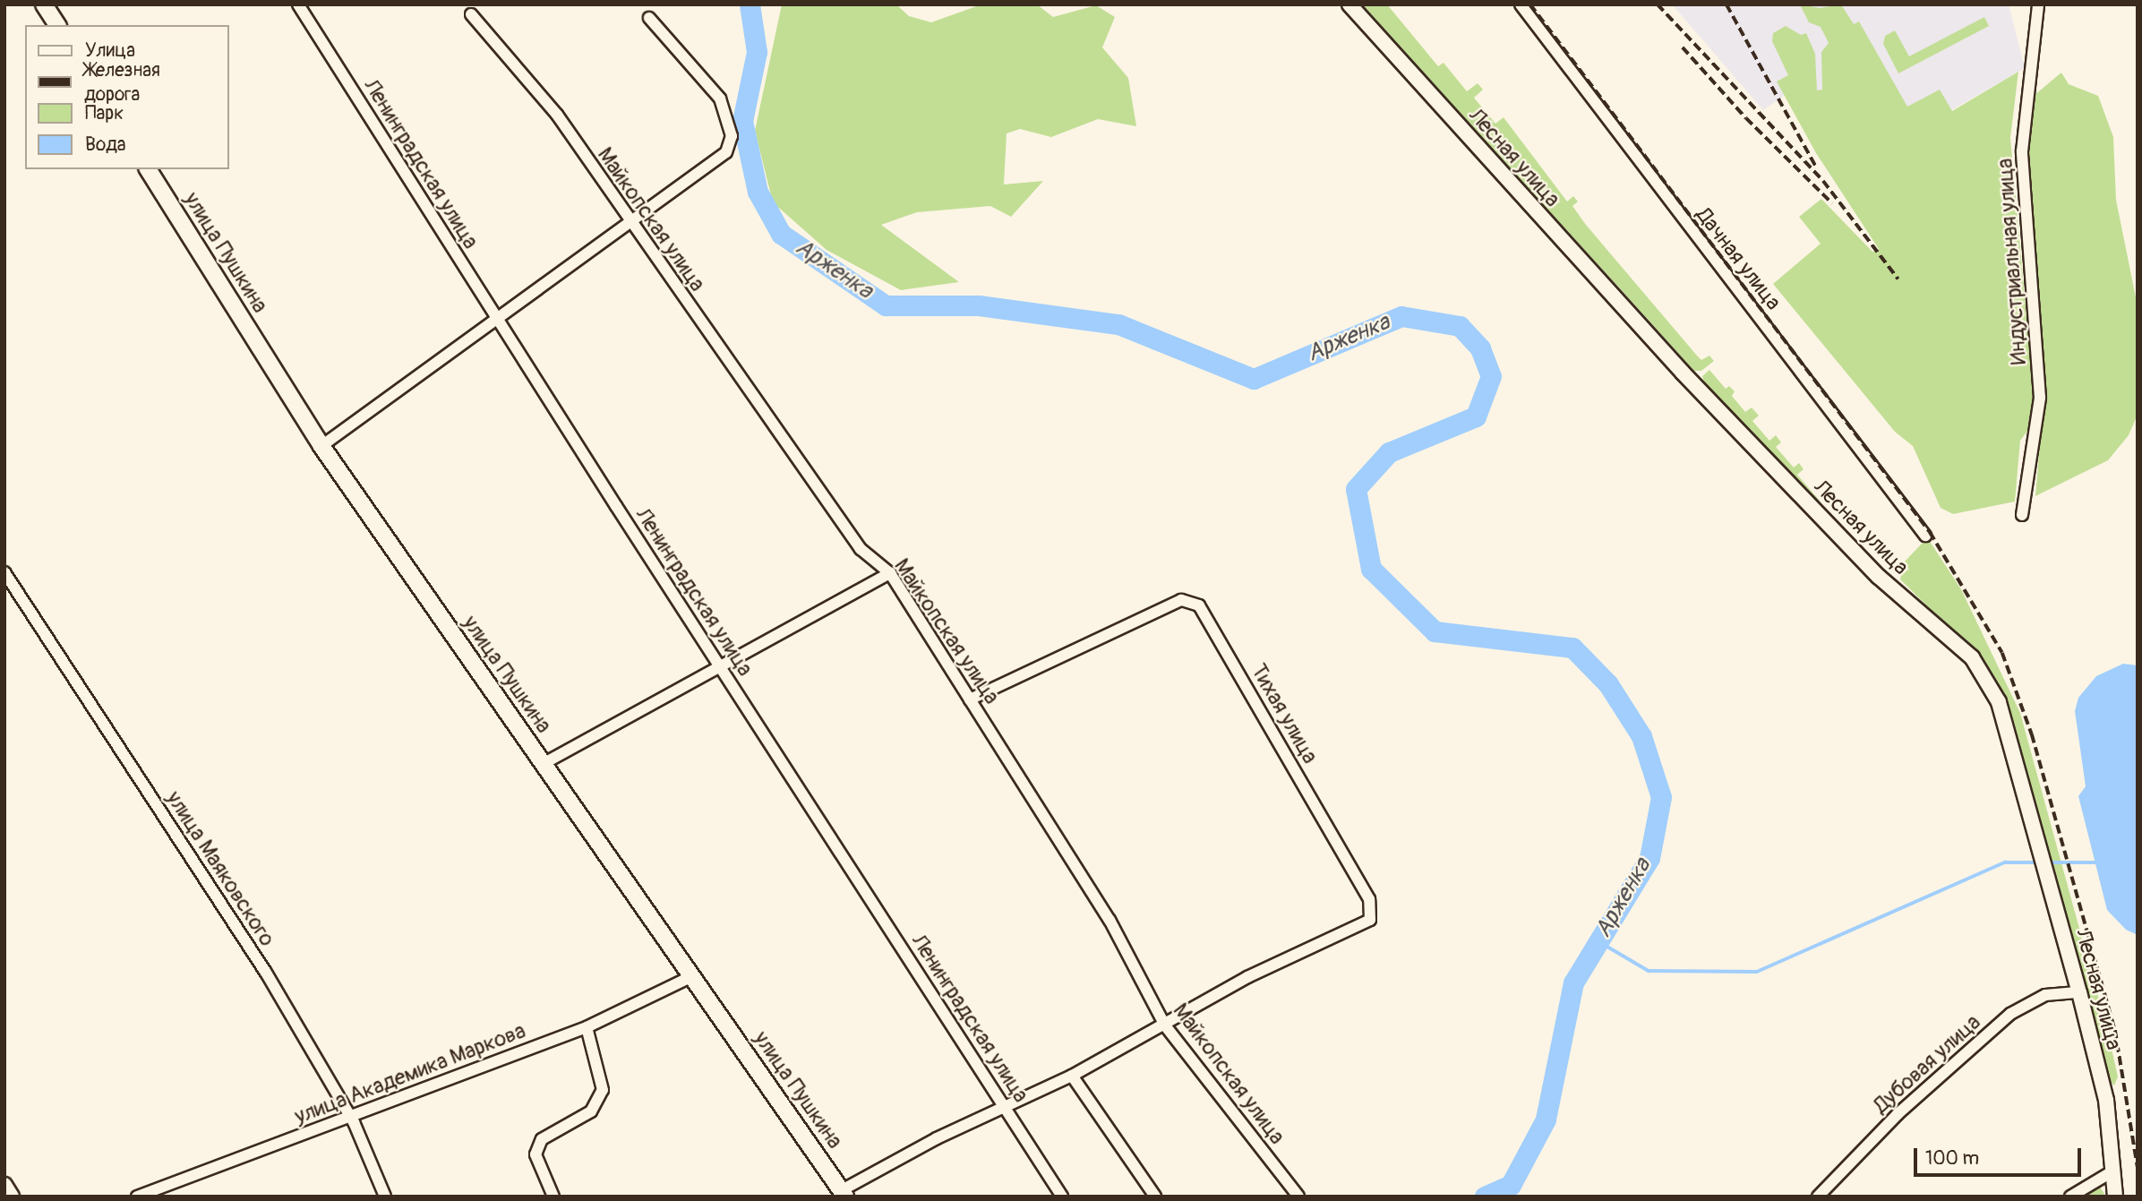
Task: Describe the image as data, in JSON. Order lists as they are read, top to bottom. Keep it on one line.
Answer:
{"streets":{"main road":["улица Пушкина"],"street":["Лесная улица","Ленинградская улица","Майкопская улица","Дачная улица","Индустриальная улица","Тихая улица","улица Маяковского","Дубовая улица","улица Академика Маркова"]},"crossings":[["Лесная улица","Дубовая улица"],["Майкопская улица","Тихая улица"],["улица Пушкина","улица Академика Маркова"],["улица Маяковского","улица Академика Маркова"]],"water":["Арженка"],"legend":["Улица","Железная дорога","Парк","Вода"],"scale_bar":"100 m"}
